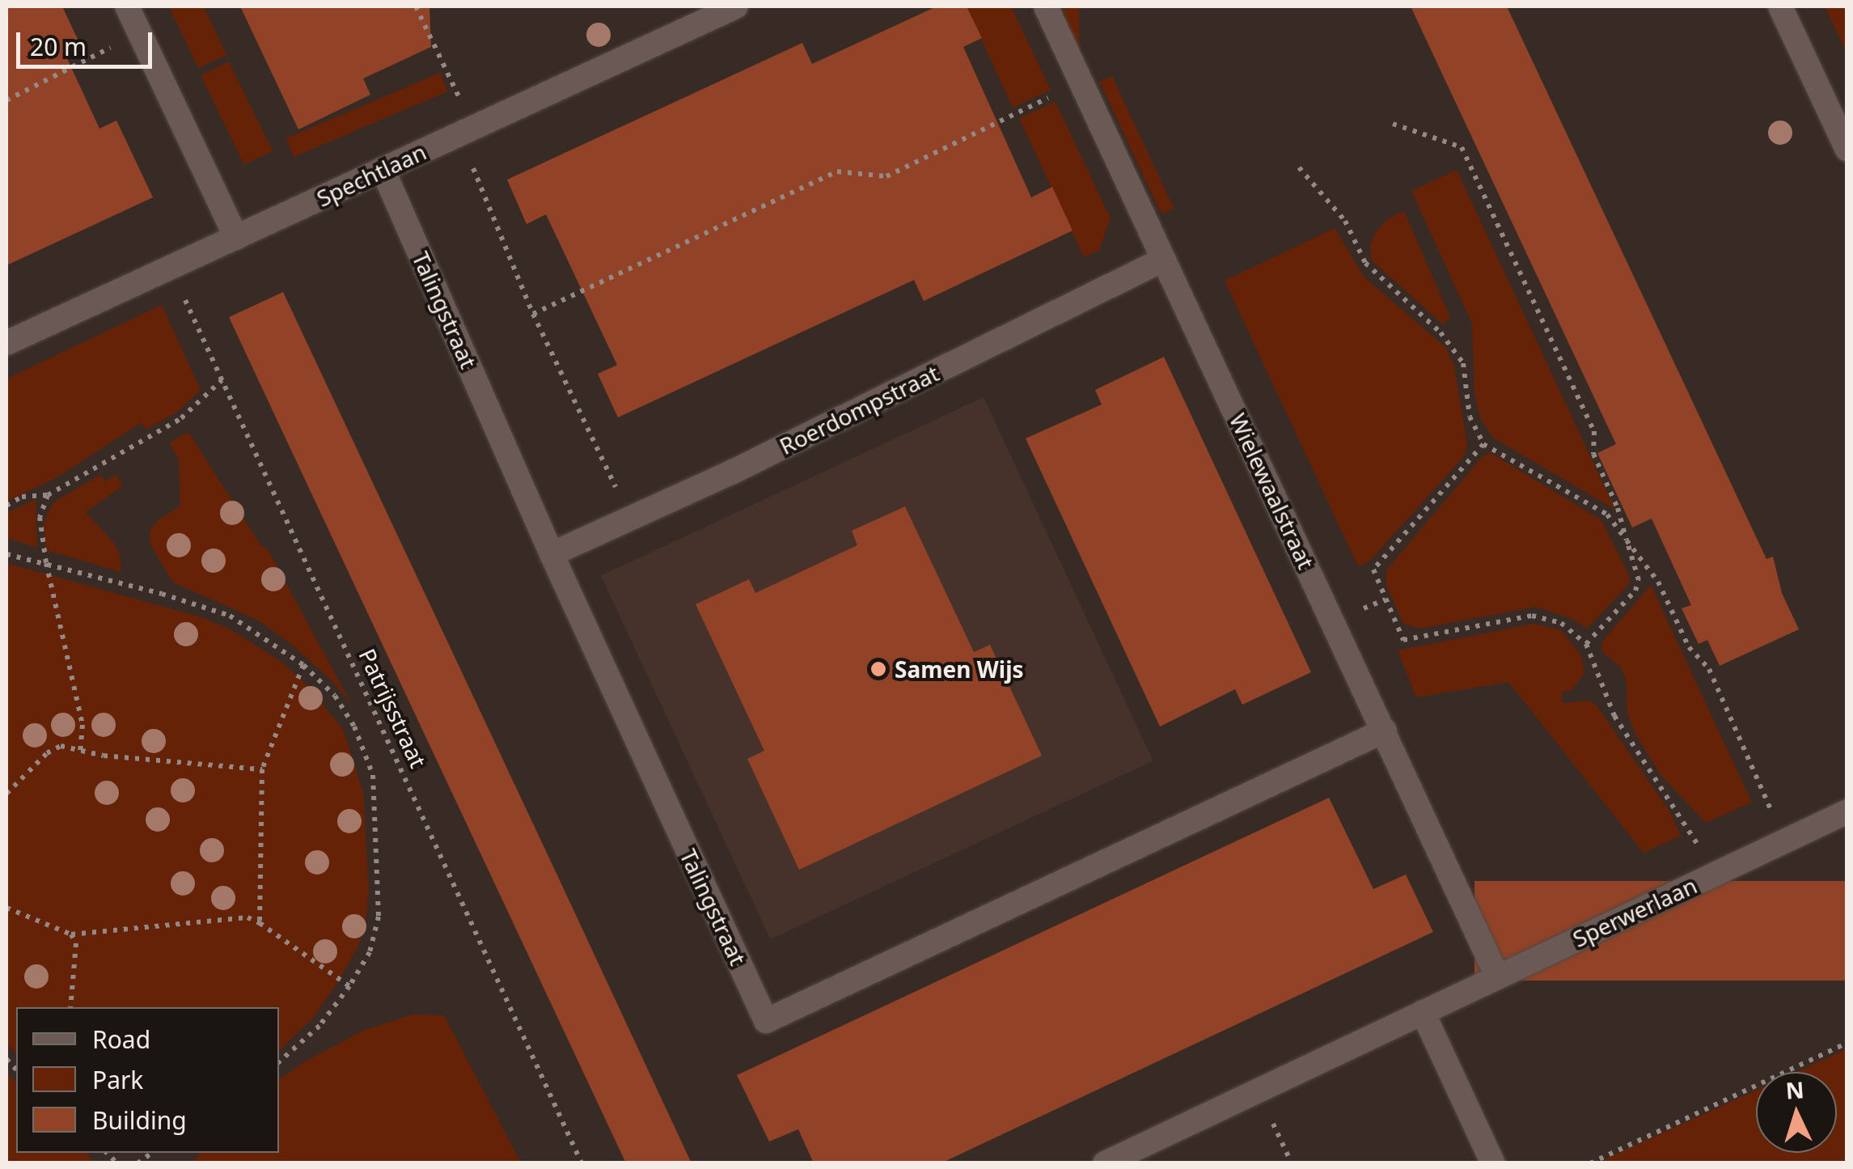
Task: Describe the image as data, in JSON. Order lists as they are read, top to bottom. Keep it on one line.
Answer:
{"streets":{"street":["Spechtlaan","Talingstraat","Roerdompstraat","Wielewaalstraat","Sperwerlaan"],"path":["Patrijsstraat"]},"crossings":[["Spechtlaan","Talingstraat"],["Spechtlaan","Patrijsstraat"],["Talingstraat","Roerdompstraat"],["Talingstraat","Wielewaalstraat"],["Roerdompstraat","Wielewaalstraat"],["Wielewaalstraat","Sperwerlaan"]],"places":["Samen Wijs"],"legend":["Road","Park","Building"],"scale_bar":"20 m","north":"top"}
